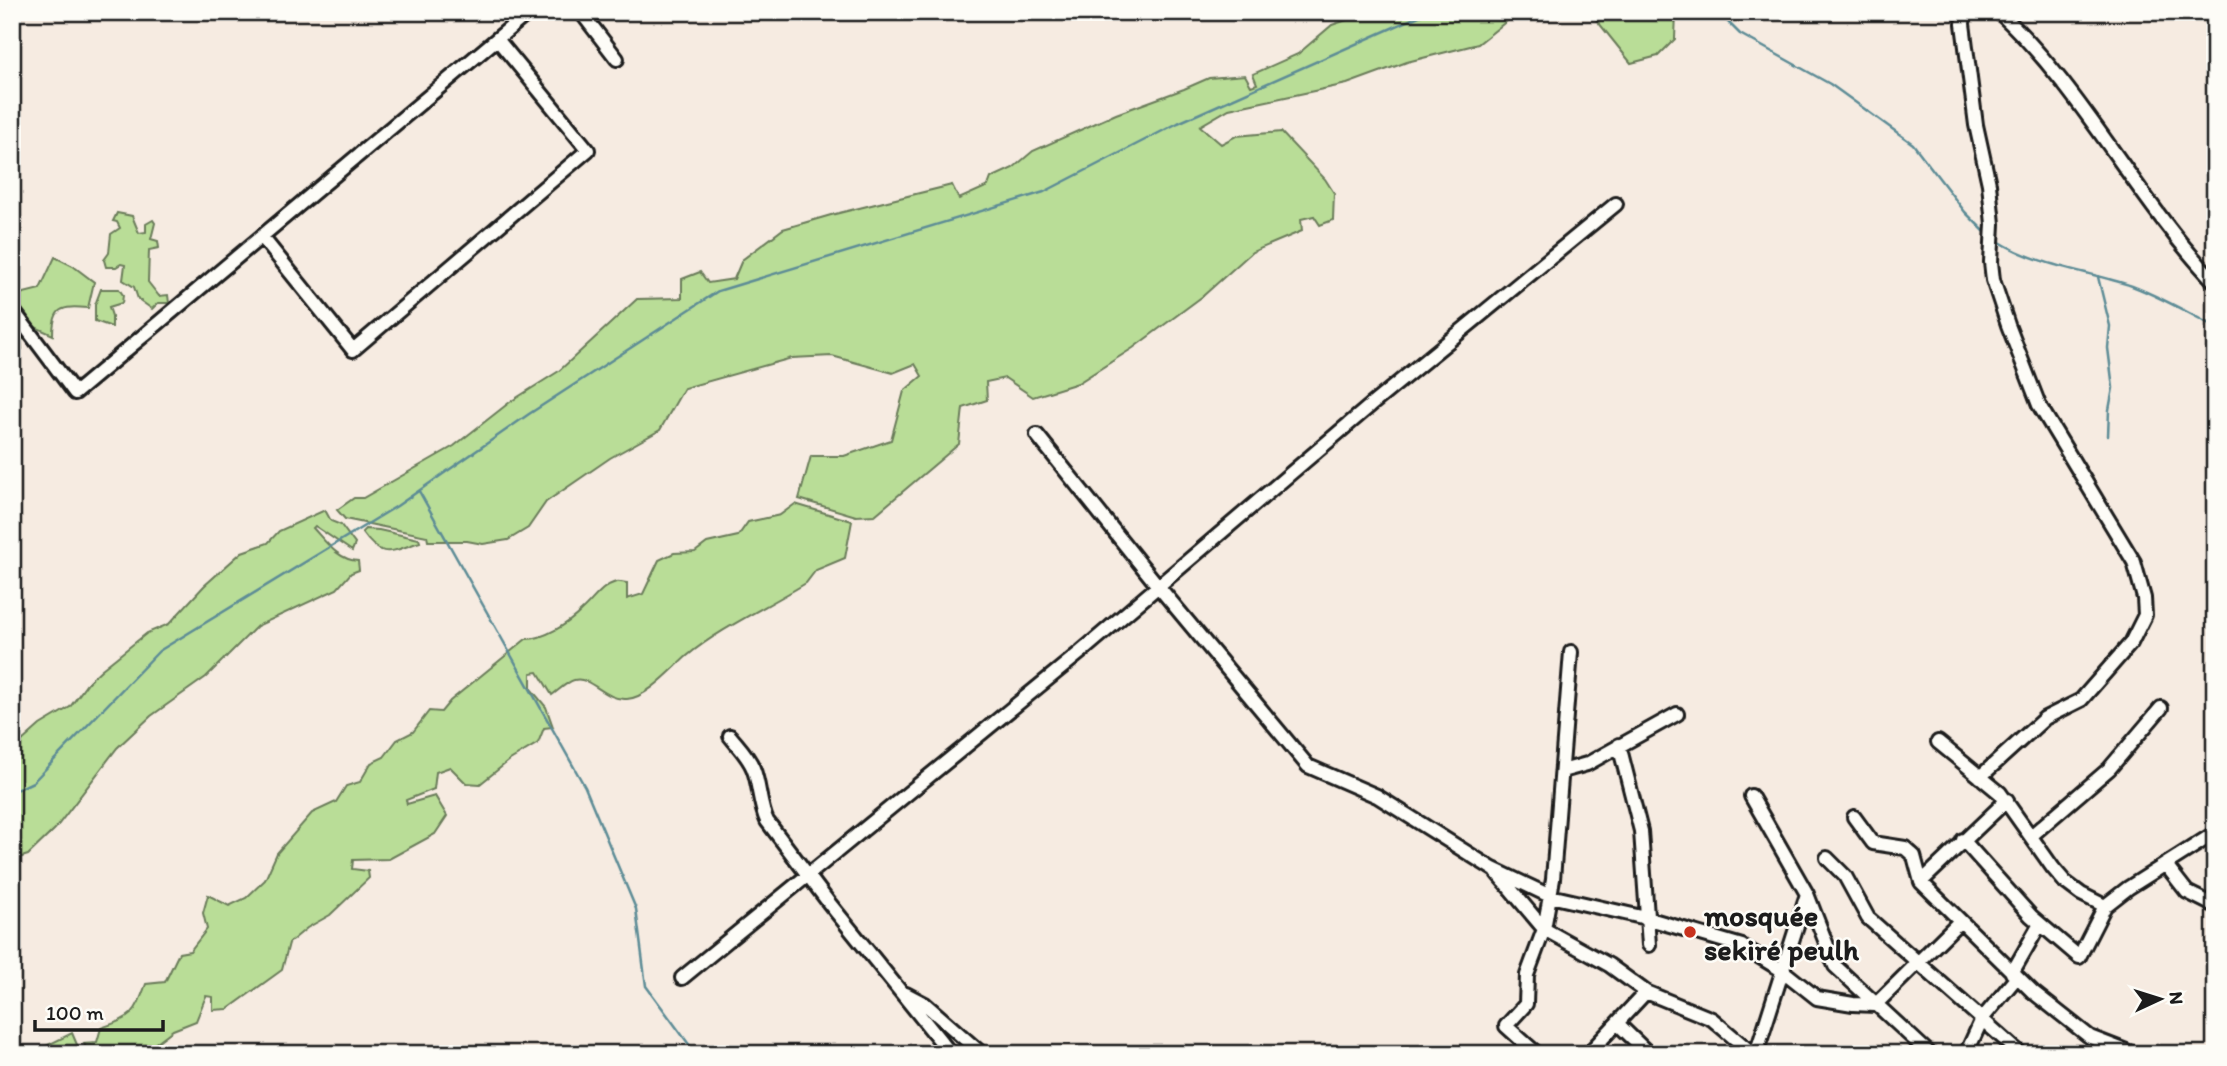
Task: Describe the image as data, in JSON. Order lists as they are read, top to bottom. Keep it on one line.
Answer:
{"places":["mosquée sekiré peulh"],"scale_bar":"100 m","north":"right"}
